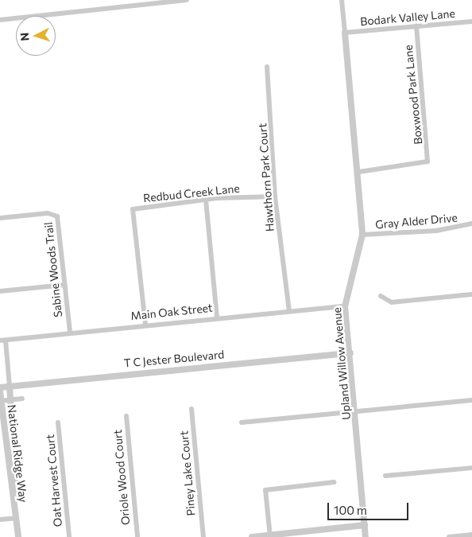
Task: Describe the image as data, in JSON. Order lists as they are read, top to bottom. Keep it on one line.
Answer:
{"streets":{"street":["Bodark Valley Lane","Boxwood Park Lane","Hawthorn Park Court","Redbud Creek Lane","Gray Alder Drive","Sabine Woods Trail","Main Oak Street","T C Jester Boulevard","Upland Willow Avenue","National Ridge Way","Piney Lake Court","Oriole Wood Court","Oat Harvest Court"]},"crossings":[["Bodark Valley Lane","Boxwood Park Lane"],["Bodark Valley Lane","Upland Willow Avenue"],["Boxwood Park Lane","Upland Willow Avenue"],["Hawthorn Park Court","Redbud Creek Lane"],["Hawthorn Park Court","Main Oak Street"],["Redbud Creek Lane","Main Oak Street"],["Gray Alder Drive","Upland Willow Avenue"],["Sabine Woods Trail","Main Oak Street"],["Main Oak Street","Upland Willow Avenue"],["Main Oak Street","National Ridge Way"],["T C Jester Boulevard","Upland Willow Avenue"],["T C Jester Boulevard","National Ridge Way"]],"scale_bar":"100 m","north":"left"}
